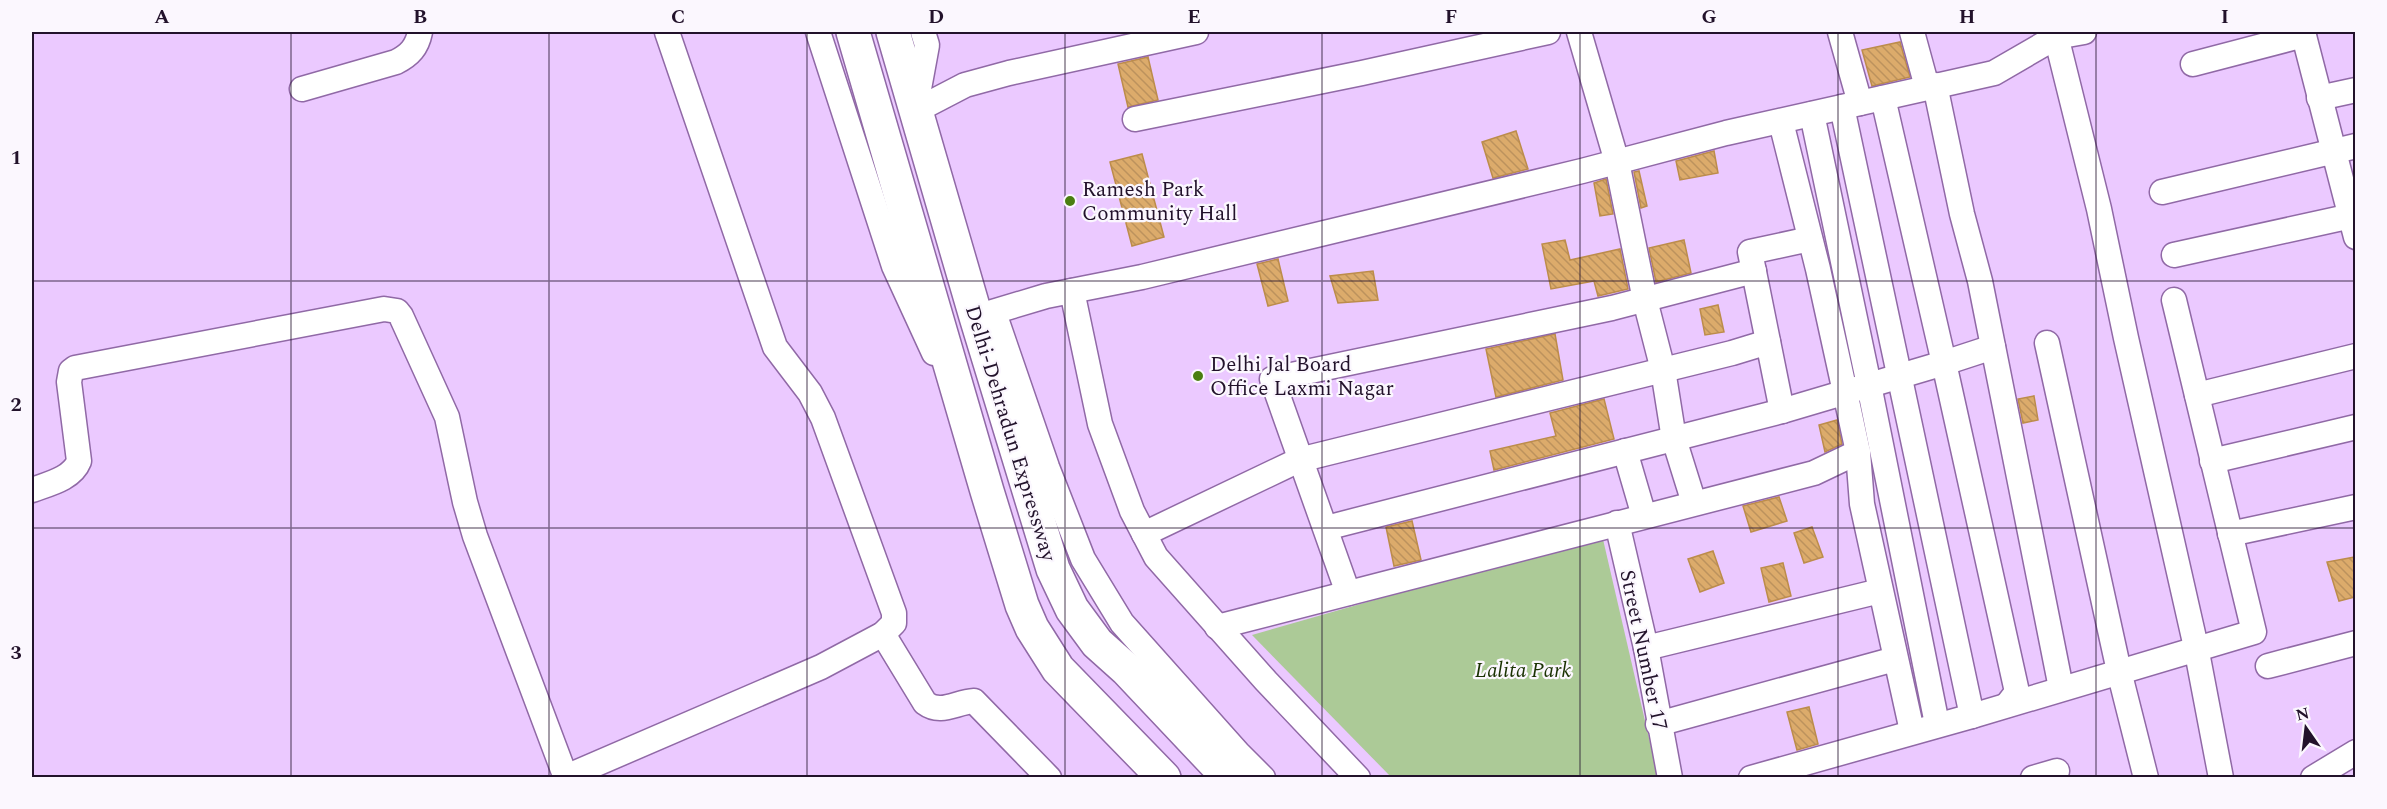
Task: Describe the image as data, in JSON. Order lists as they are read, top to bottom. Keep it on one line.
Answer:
{"streets":{"highway":["Delhi-Dehradun Expressway"],"street":["Street Number 17"]},"parks":["Lalita Park"],"places":["Ramesh Park Community Hall","Delhi Jal Board Office Laxmi Nagar"],"north":"top","grid":{"columns":["A","B","C","D","E","F","G","H","I"],"rows":["1","2","3"]}}
